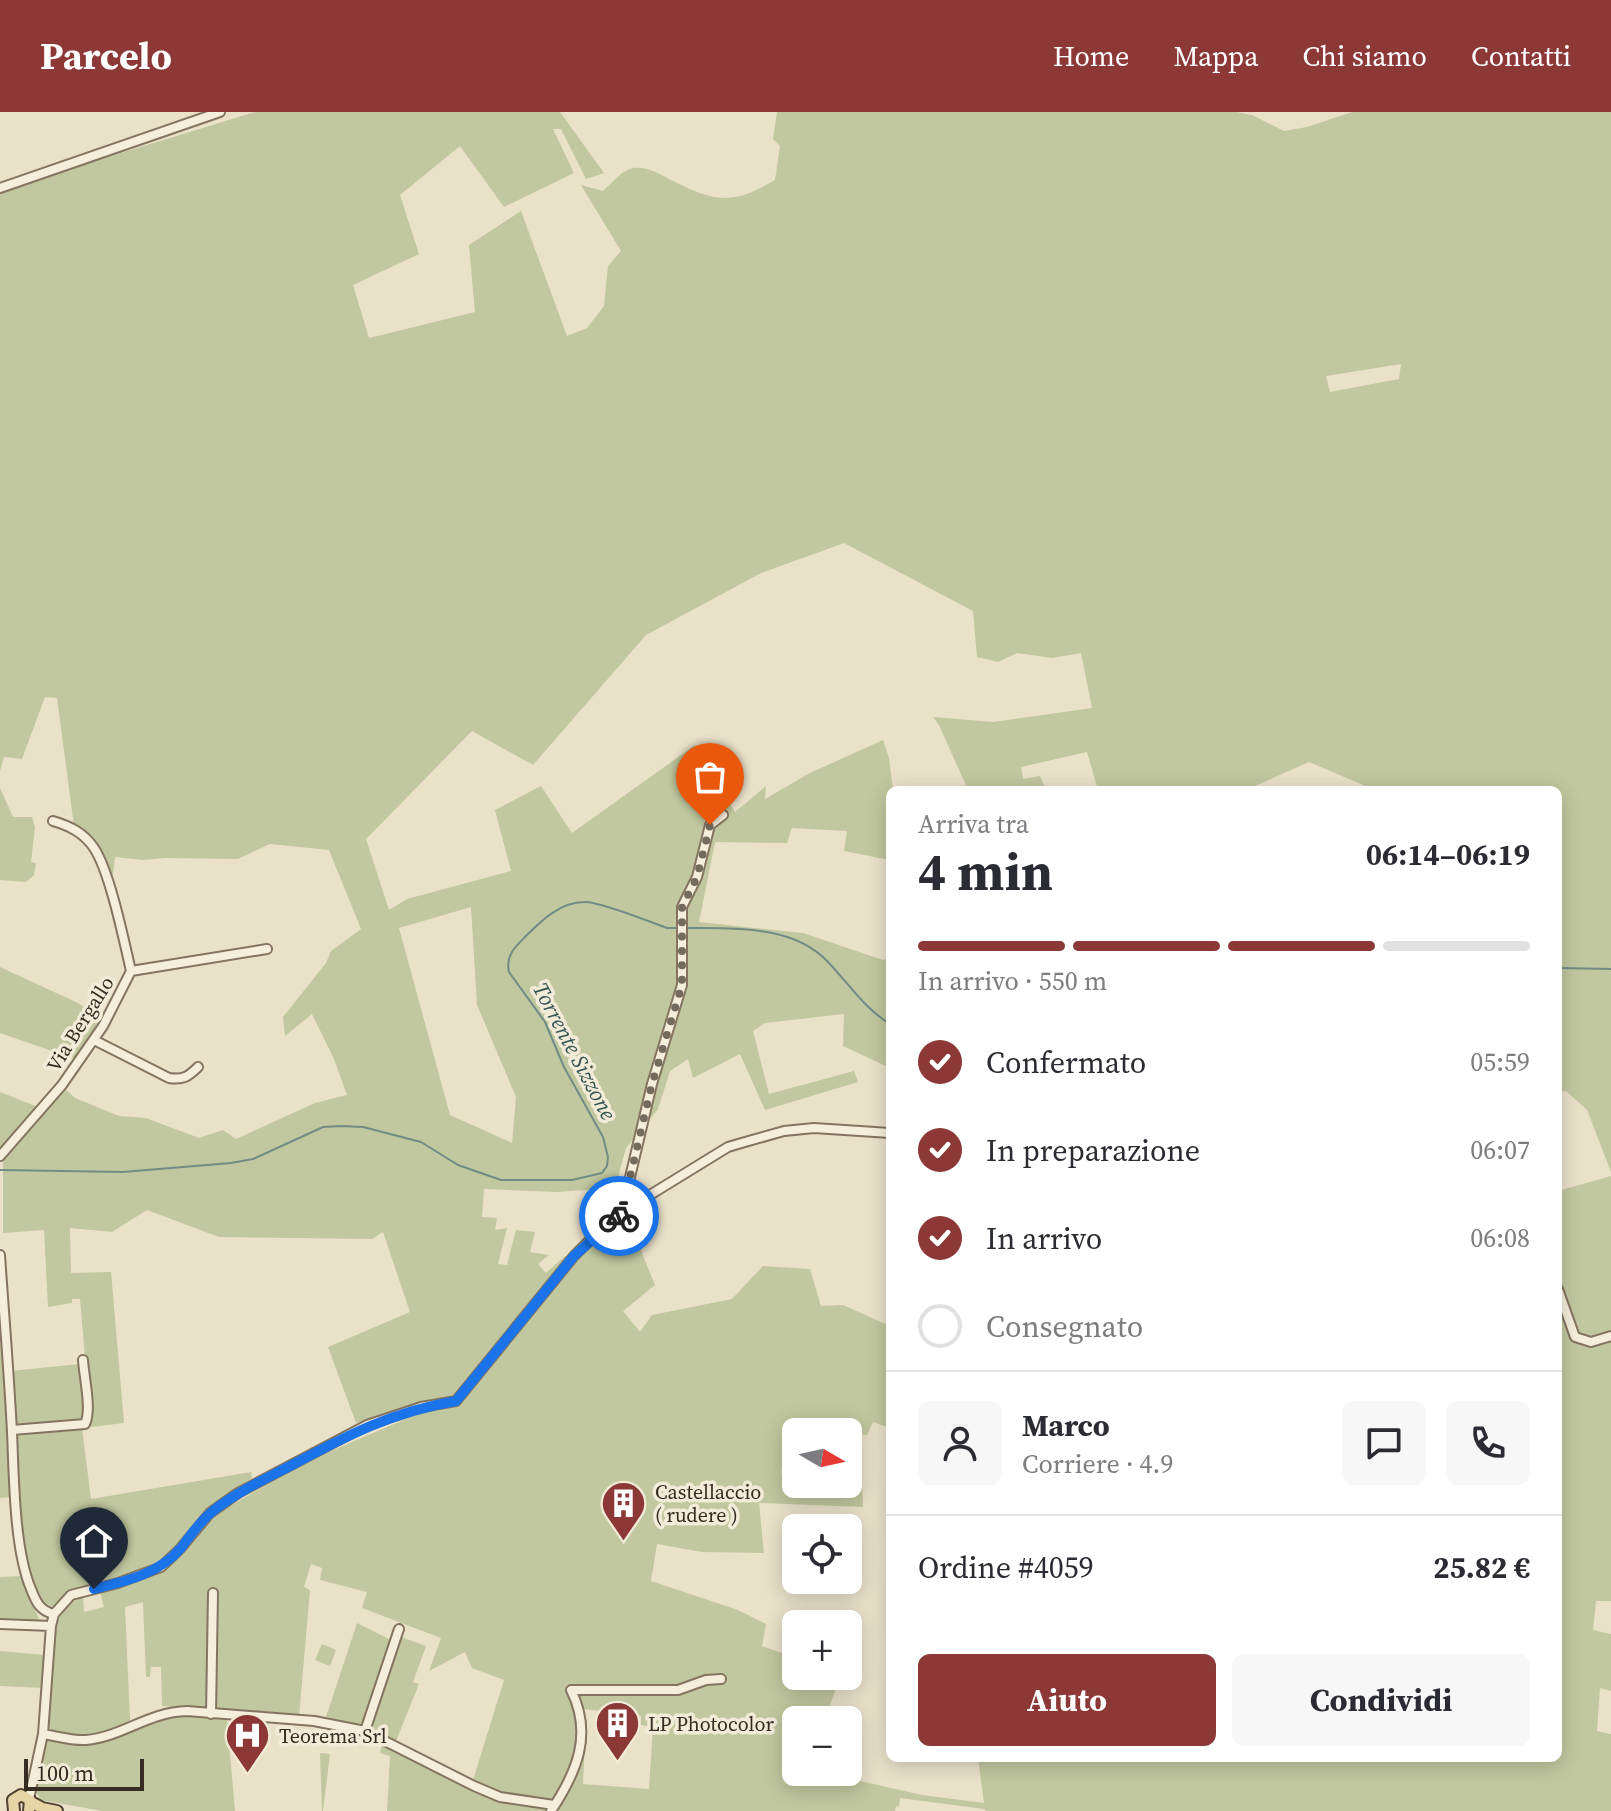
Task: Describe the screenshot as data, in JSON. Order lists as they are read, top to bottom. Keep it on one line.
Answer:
{"streets":{"street":["Via Bergallo"]},"water":["Torrente Sizzone"],"places":{"building":["Castellaccio ( rudere )","LP Photocolor"],"hospital":["Teorema Srl"]},"scale_bar":"100 m","north":"right","page":{"header":"Parcelo","nav":["Home","Mappa","Chi siamo","Contatti"],"heading":["4 min","Arriva tra","06:14–06:19"],"panel":["Marco","Corriere · 4.9","Ordine #4059","25.82 €"],"bar":"In arrivo · 550 m","list":[["Confermato","05:59"],["In preparazione","06:07"],["In arrivo","06:08"],"Consegnato"],"map_buttons":["+","−"],"buttons":["Aiuto","Condividi"],"scale":"100 m"}}
